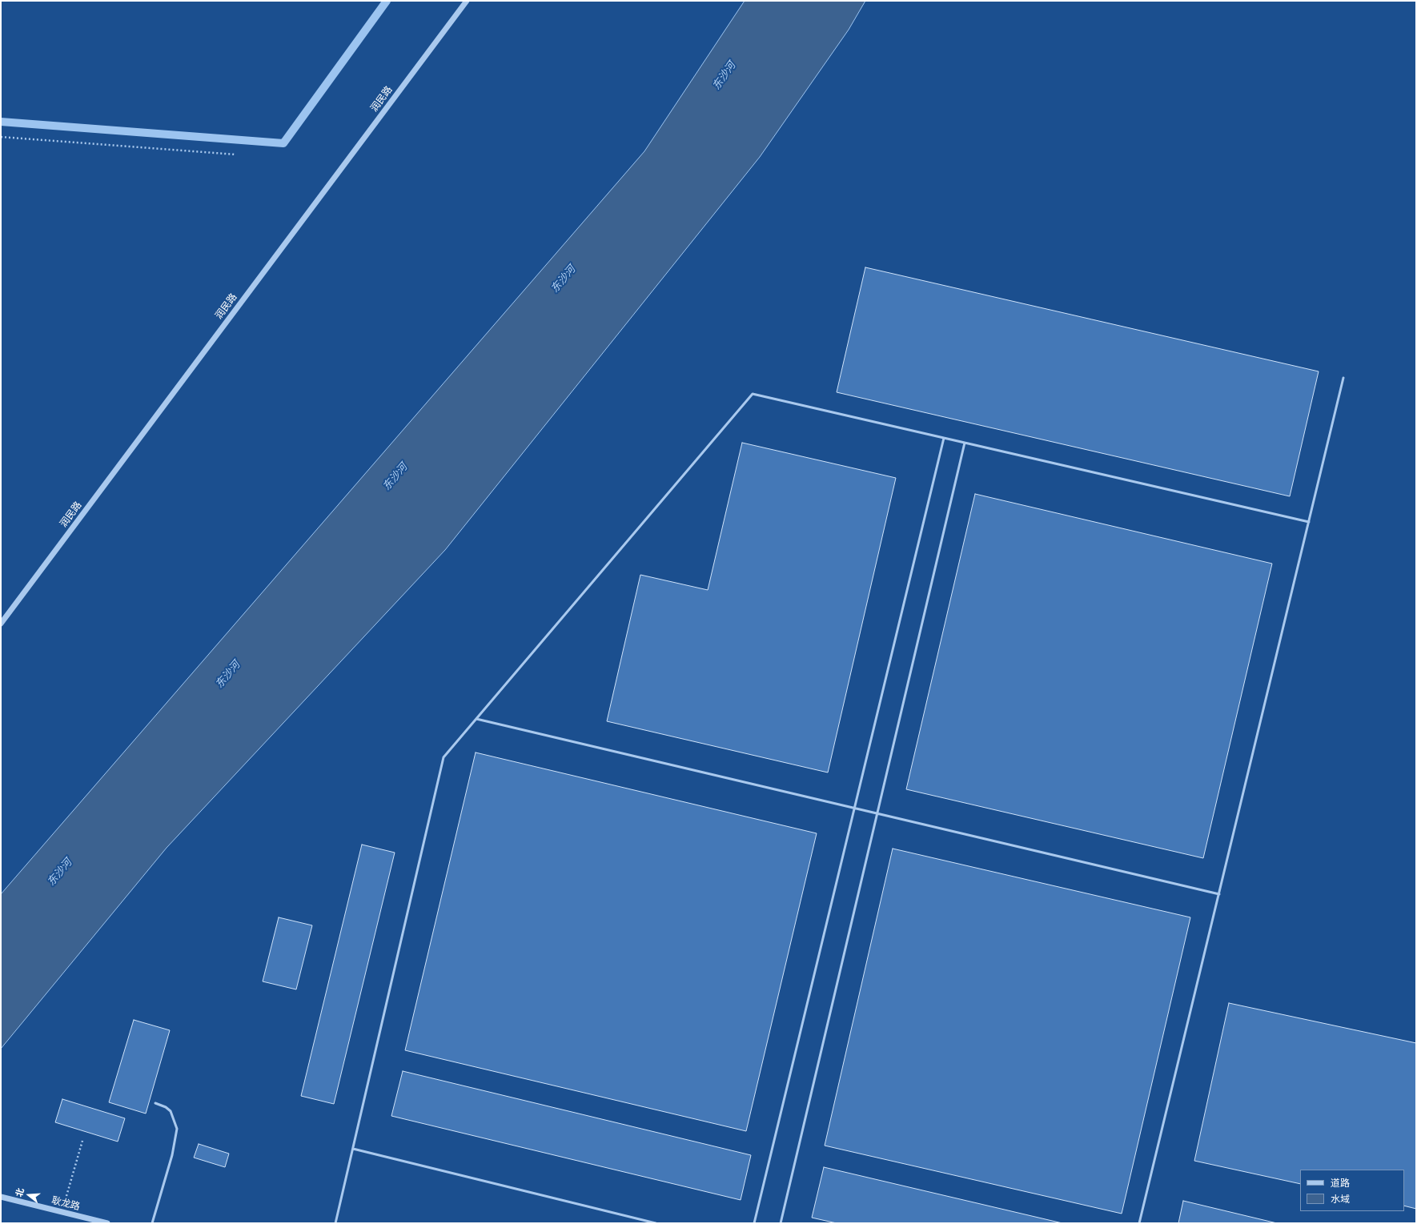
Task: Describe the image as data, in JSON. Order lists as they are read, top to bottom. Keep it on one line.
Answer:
{"streets":{"street":["润民路","耿龙路"]},"water":["东沙河"],"legend":["道路","水域"],"north":"left"}
